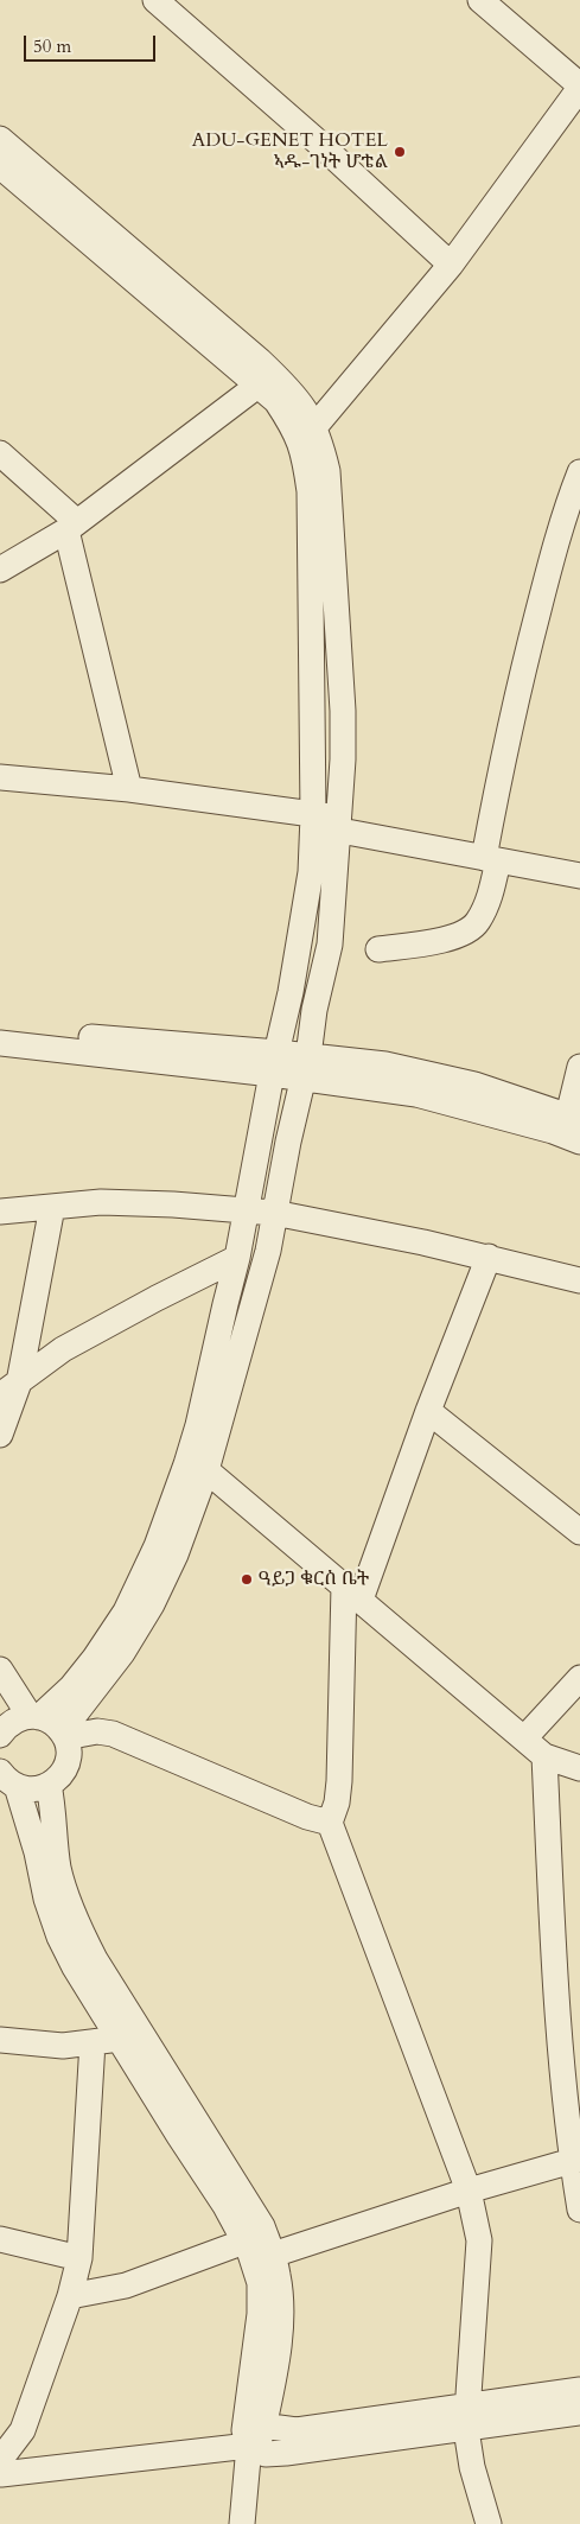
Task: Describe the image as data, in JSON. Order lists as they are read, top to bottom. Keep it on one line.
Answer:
{"places":["ADU-GENET HOTEL ኣዱ-ገነት ሆቴል","ዓይጋ ቁርስ ቤት"],"scale_bar":"50 m"}
